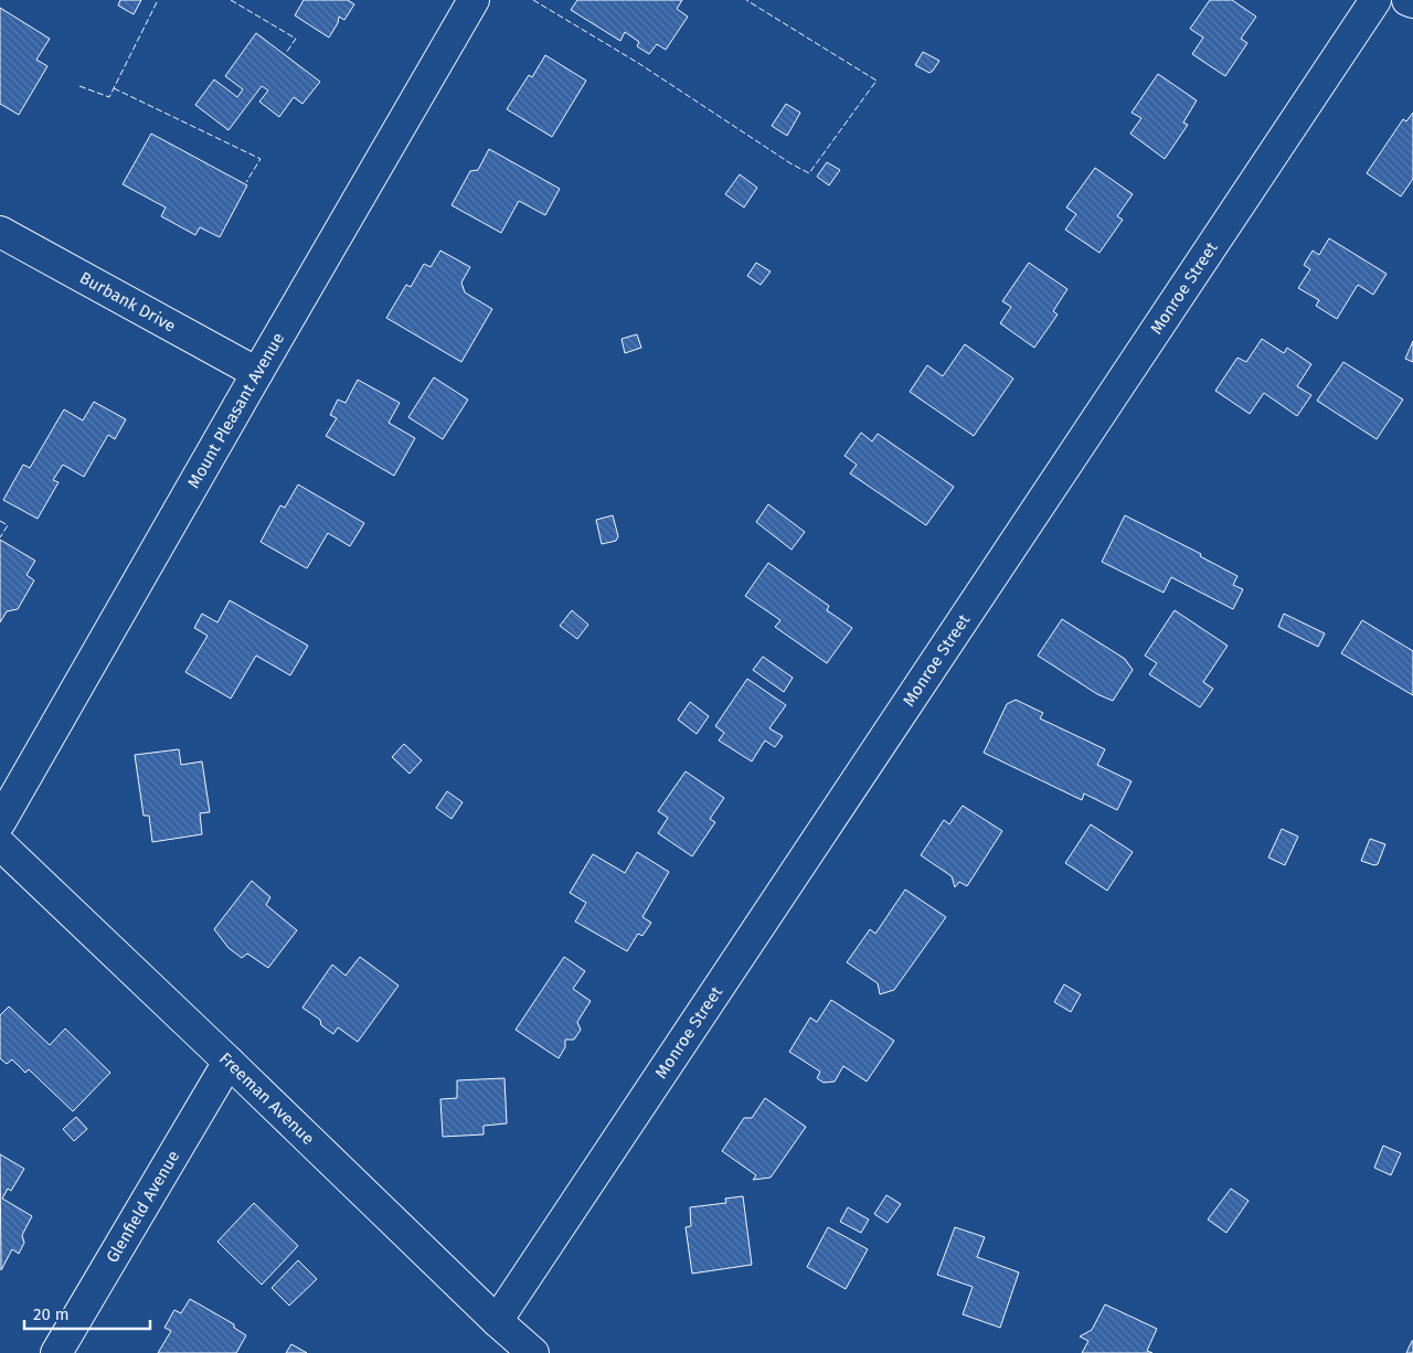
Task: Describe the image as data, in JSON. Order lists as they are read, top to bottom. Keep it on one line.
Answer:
{"streets":{"street":["Monroe Street","Burbank Drive","Mount Pleasant Avenue","Freeman Avenue","Glenfield Avenue"]},"crossings":[["Monroe Street","Freeman Avenue"],["Burbank Drive","Mount Pleasant Avenue"],["Freeman Avenue","Glenfield Avenue"]],"scale_bar":"20 m"}
